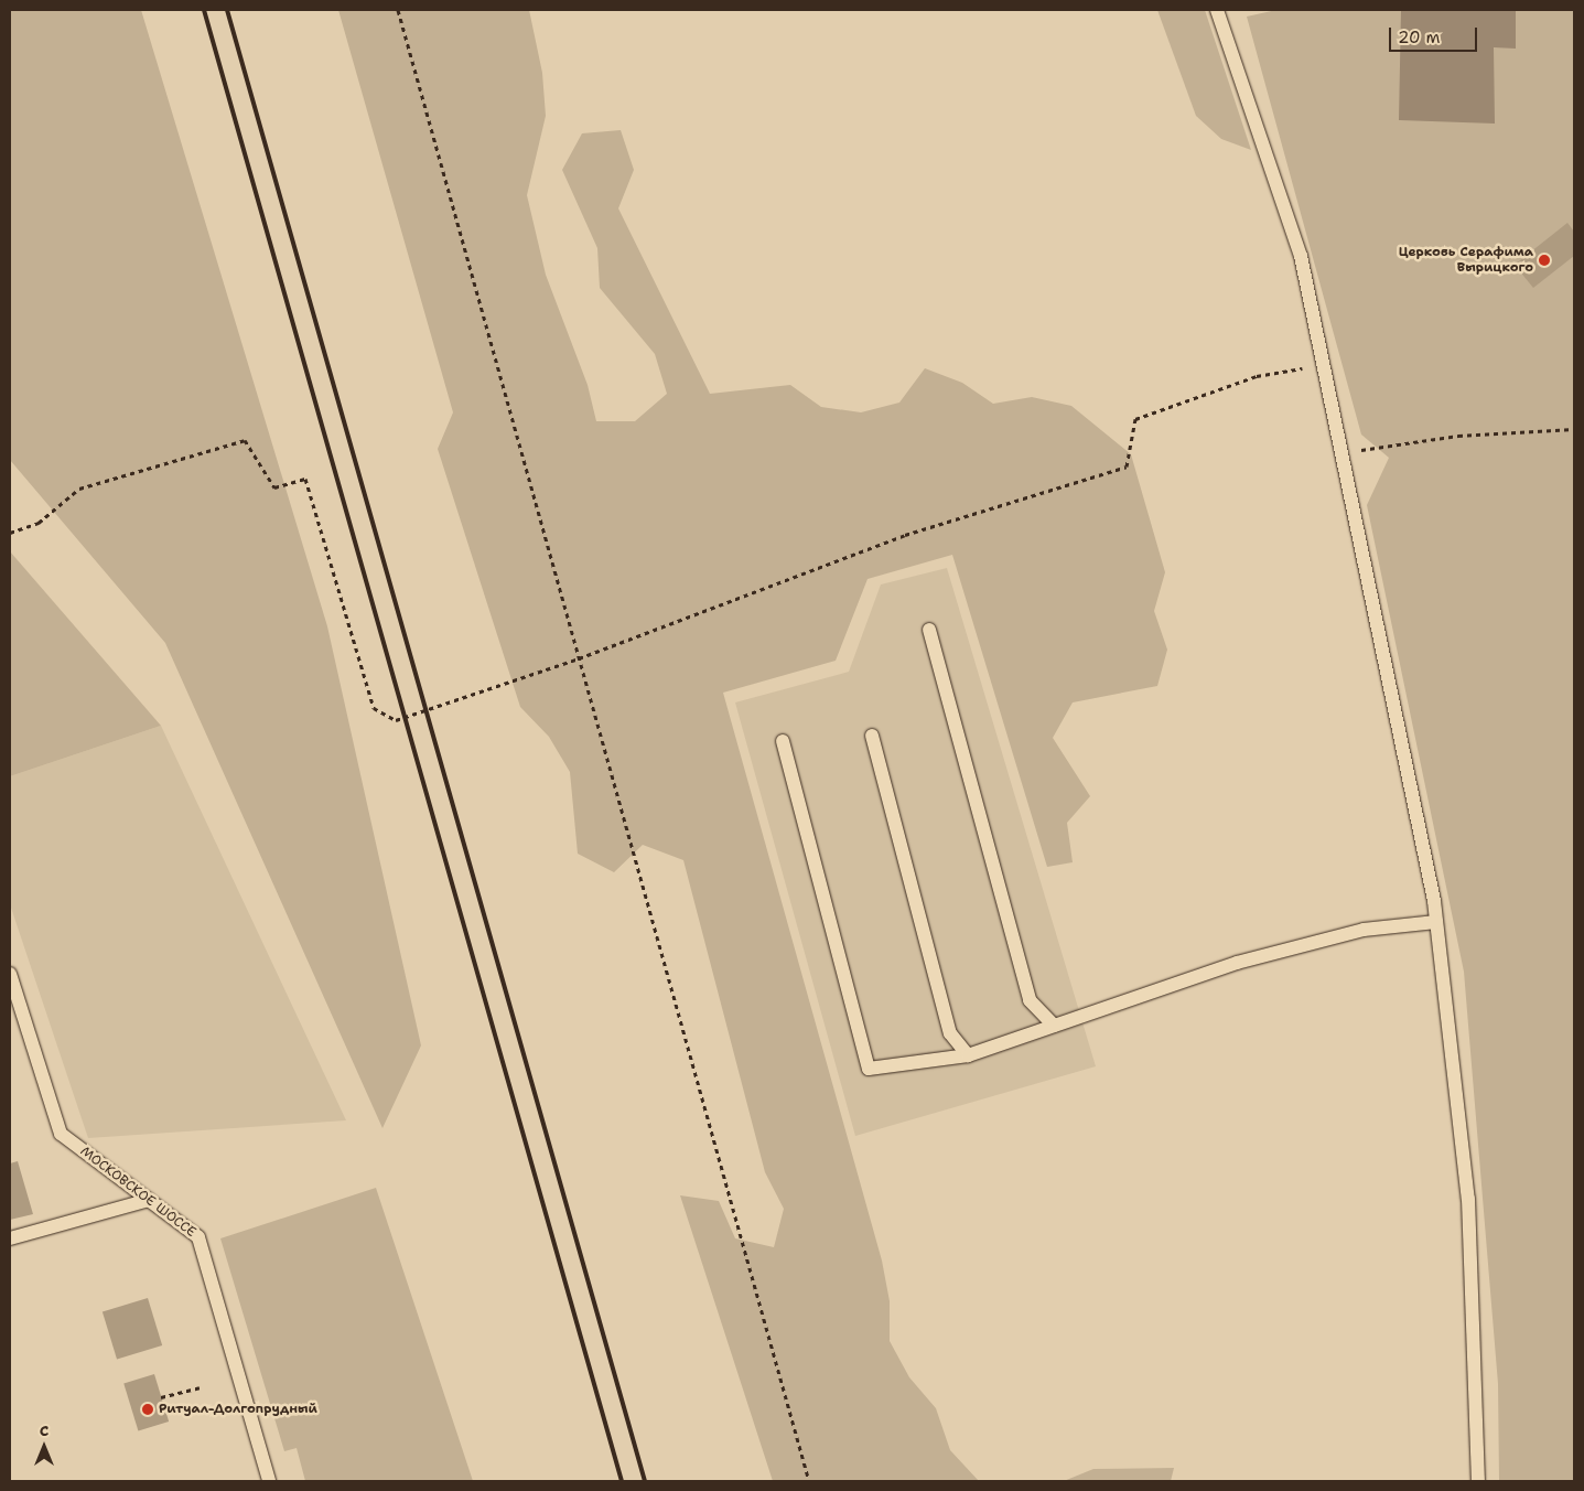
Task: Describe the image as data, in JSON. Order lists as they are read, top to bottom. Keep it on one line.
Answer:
{"streets":{"lane":["МОСКОВСКОЕ ШОССЕ"]},"places":["Церковь Серафима Вырицкого","Ритуал-Долгопрудный"],"scale_bar":"20 m","north":"top"}
